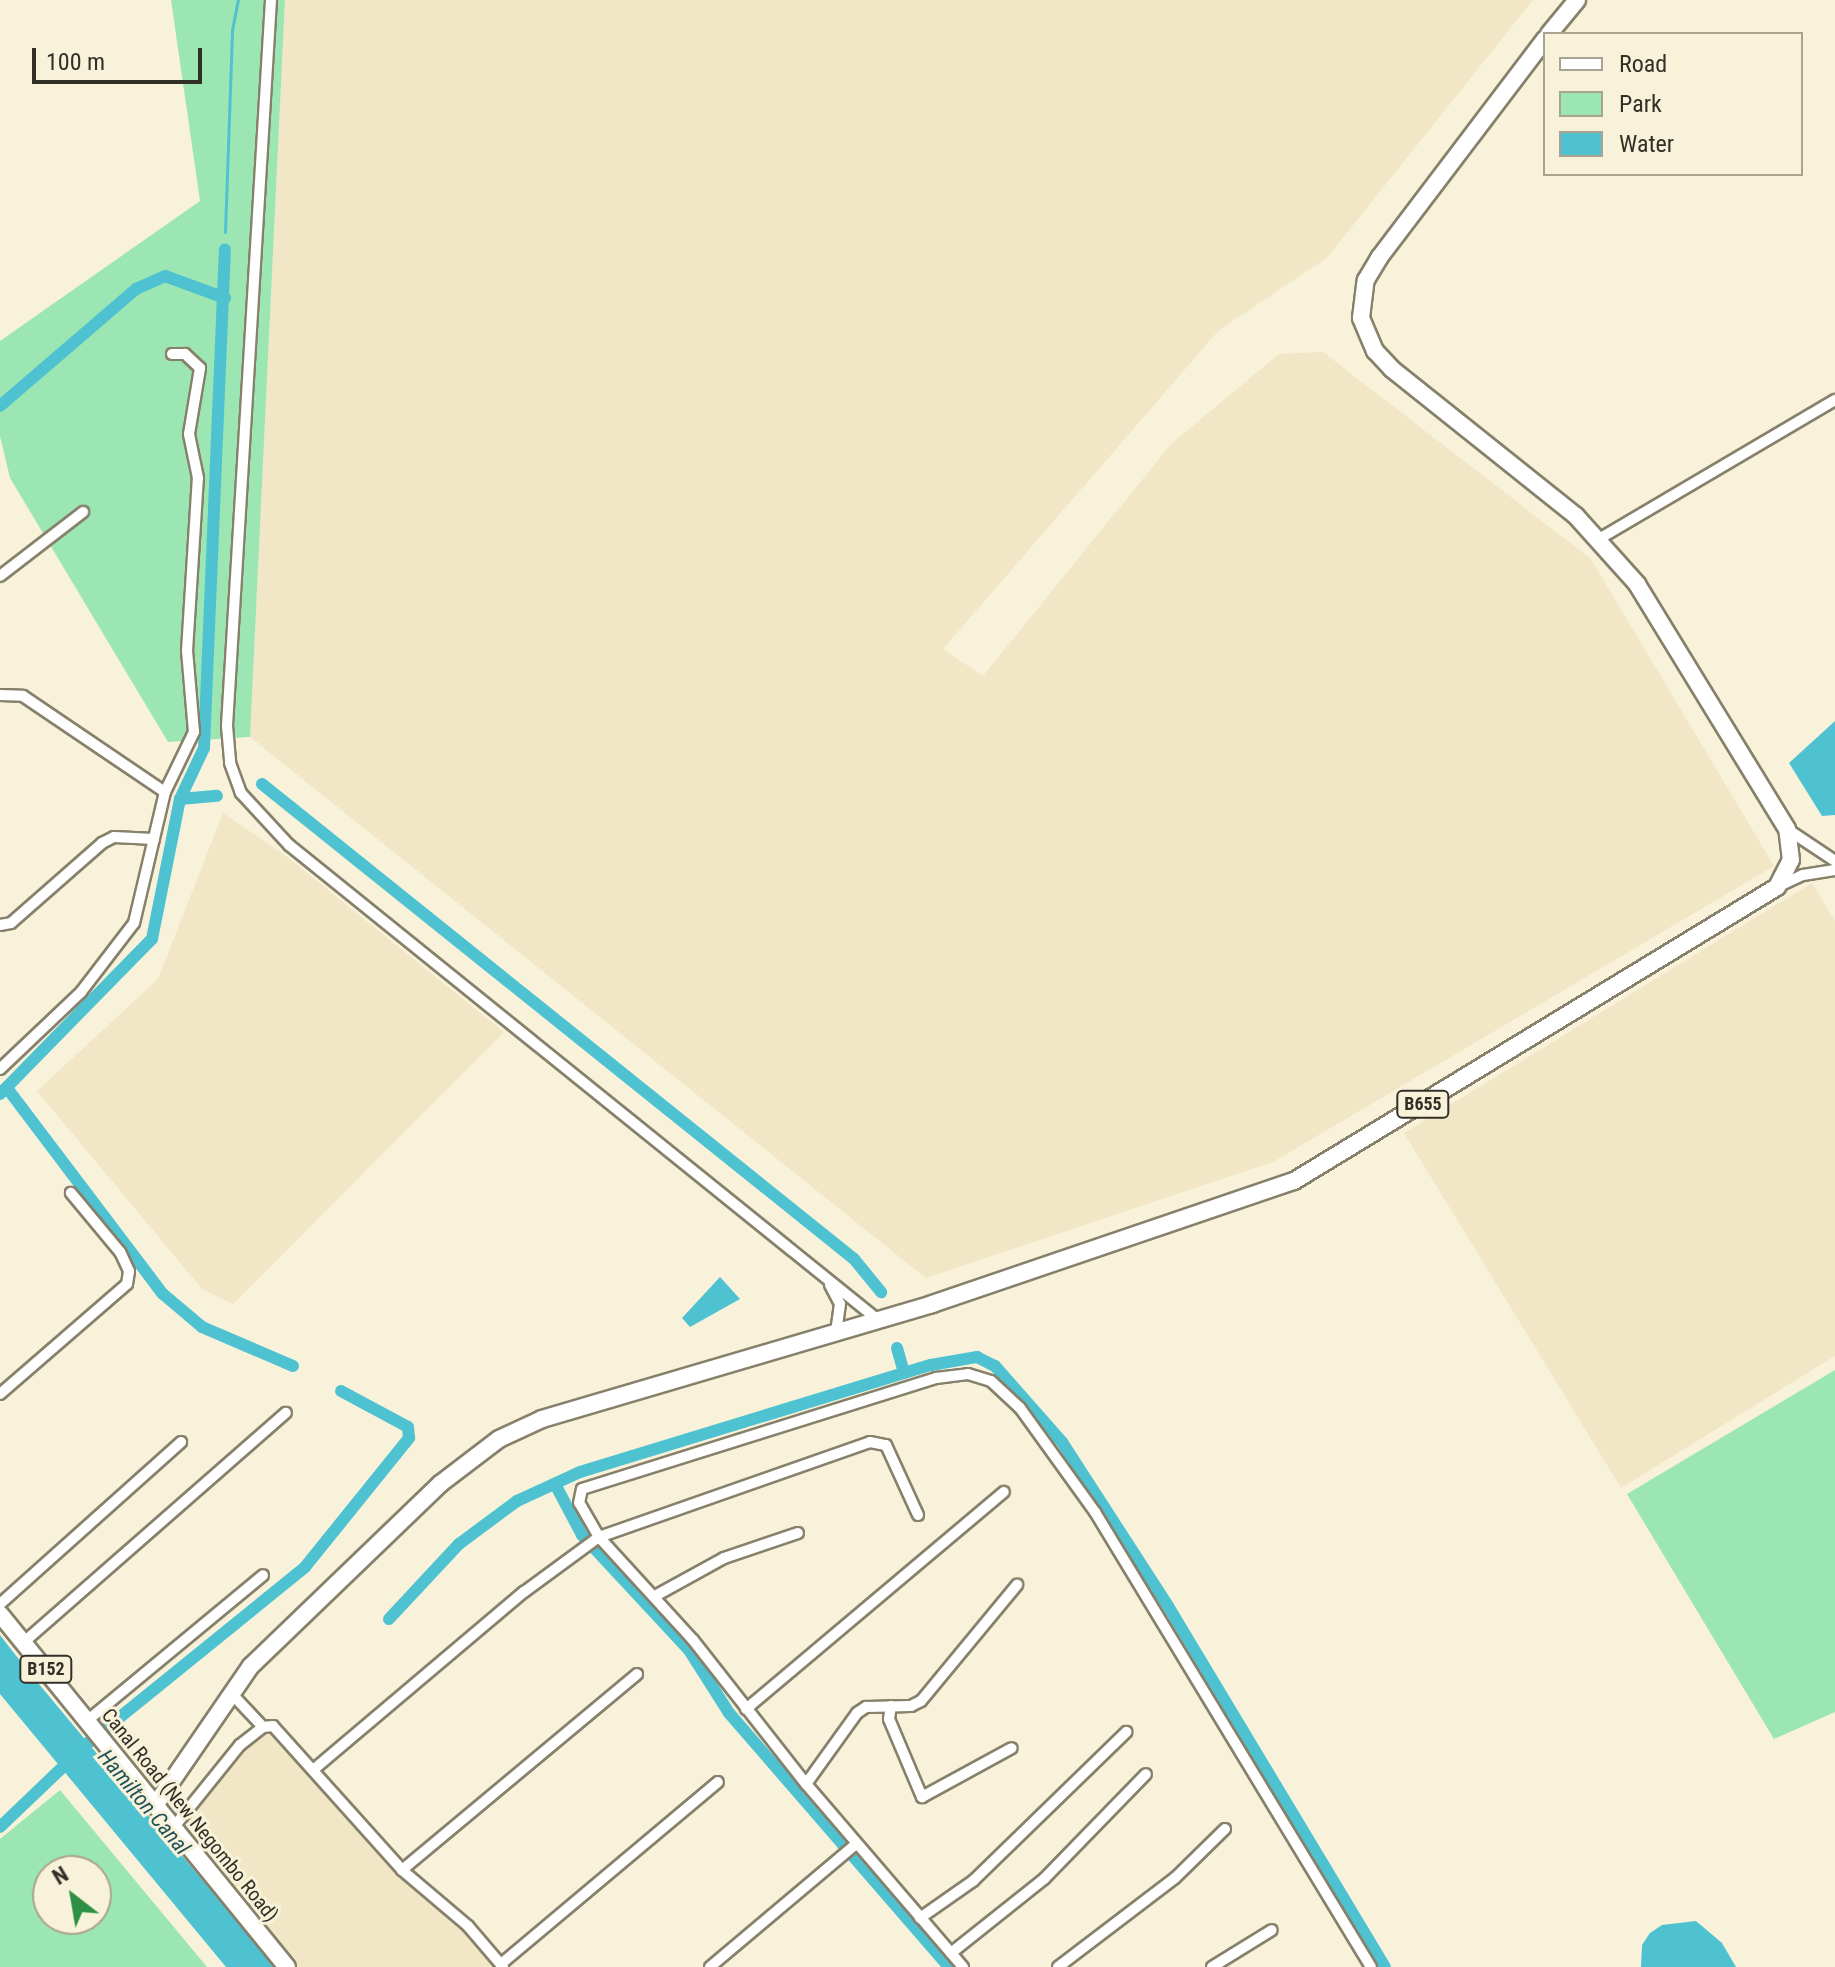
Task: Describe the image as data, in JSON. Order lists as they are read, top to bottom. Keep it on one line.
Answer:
{"streets":{"main road":["B655","B152","Canal Road (New Negombo Road)"]},"crossings":[["B655","Canal Road (New Negombo Road)"]],"water":["Hamilton Canal"],"legend":["Road","Park","Water"],"scale_bar":"100 m","north":"top left"}
